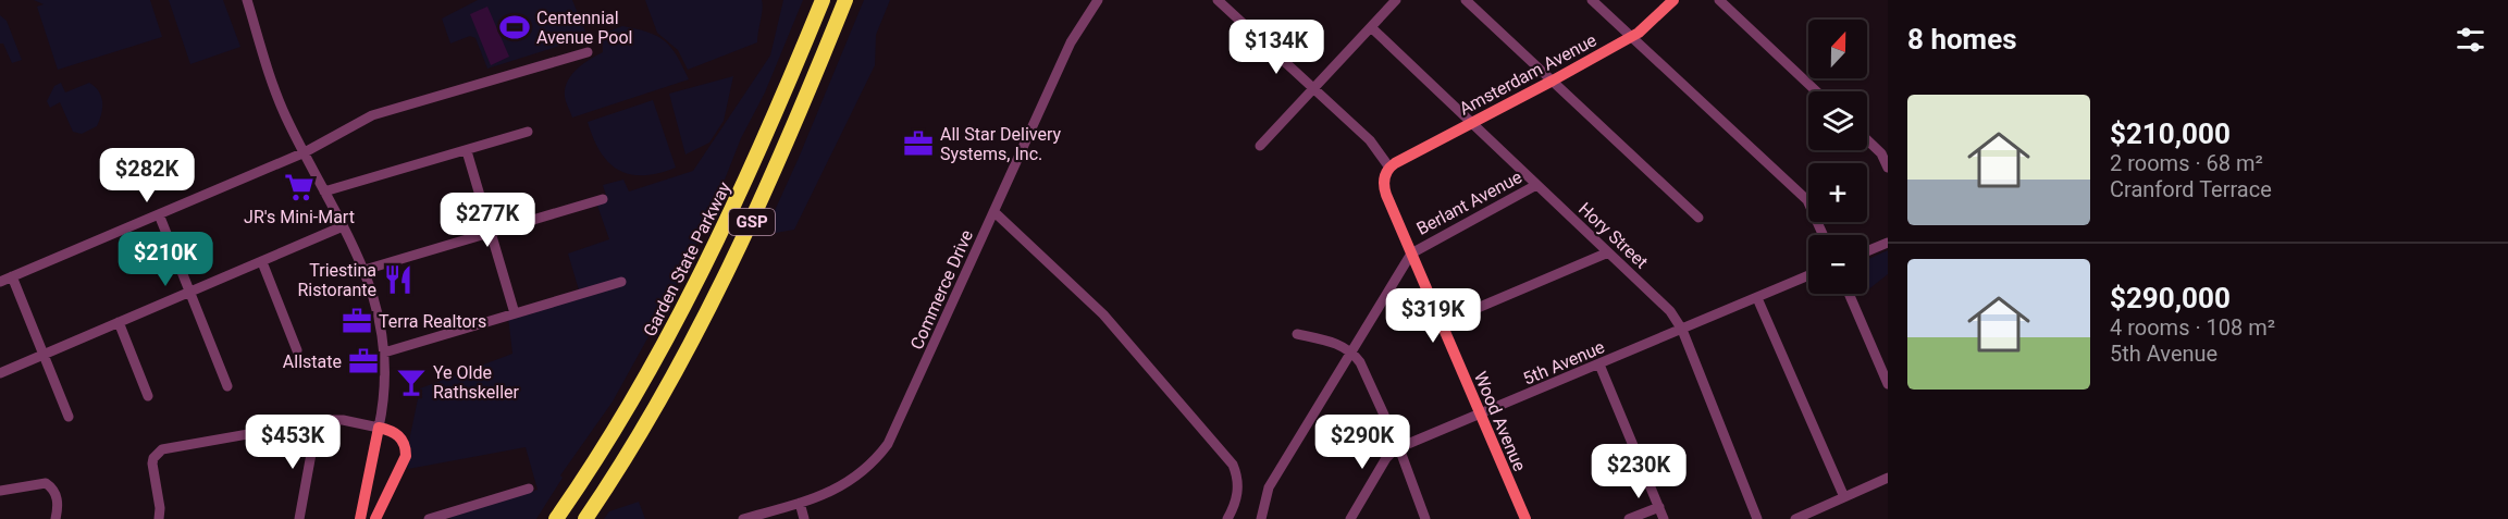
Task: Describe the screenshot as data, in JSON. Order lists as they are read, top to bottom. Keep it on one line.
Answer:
{"streets":{"highway":["GSP","Garden State Parkway"],"main road":["Amsterdam Avenue","Wood Avenue"],"street":["Berlant Avenue","Hory Street","Commerce Drive","5th Avenue"]},"crossings":[["Amsterdam Avenue","Hory Street"],["Amsterdam Avenue","Wood Avenue"],["Berlant Avenue","Hory Street"],["Berlant Avenue","Wood Avenue"],["Hory Street","5th Avenue"],["5th Avenue","Wood Avenue"]],"places":{"sports":["Centennial Avenue Pool"],"office":["All Star Delivery Systems, Inc.","Terra Realtors","Allstate"],"supermarket":["JR's Mini-Mart"],"restaurant":["Triestina Ristorante"],"bar":["Ye Olde Rathskeller"]},"north":"top","page":{"heading":"8 homes","map_buttons":["+","−"],"price":["$134K","$282K","$277K","$210K","$319K","$453K","$290K","$230K"],"list":[{"name":"$210,000","note":"2 rooms · 68 m² · Cranford Terrace"},{"name":"$290,000","note":"4 rooms · 108 m² · 5th Avenue"}]}}
